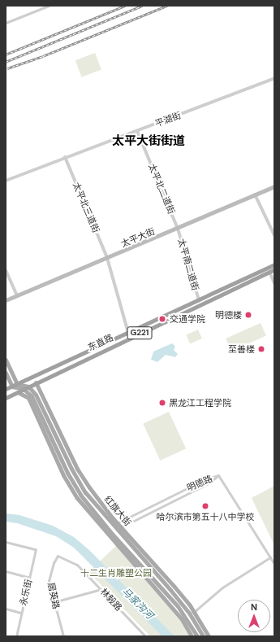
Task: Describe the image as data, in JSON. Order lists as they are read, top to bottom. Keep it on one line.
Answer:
{"streets":{"highway":["G221","东直路"],"main road":["太平大街","红旗大街"],"street":["平湖街","太平北二道街","太平北三道街","太平南二道街","明德路","永乐街","居英路","林毅路"]},"crossings":[["平湖街","太平北二道街"],["平湖街","太平北三道街"],["太平北二道街","太平大街"],["太平北二道街","太平南二道街"],["太平北三道街","太平大街"],["太平北三道街","东直路"],["太平大街","太平南二道街"],["太平南二道街","东直路"],["东直路","红旗大街"],["明德路","红旗大街"],["居英路","林毅路"]],"districts":["太平大街街道"],"water":["马家沟河"],"parks":["十二生肖雕塑公园"],"places":["明德楼","交通学院","至善楼","黑龙江工程学院","哈尔滨市第五十八中学校"],"north":"top"}
